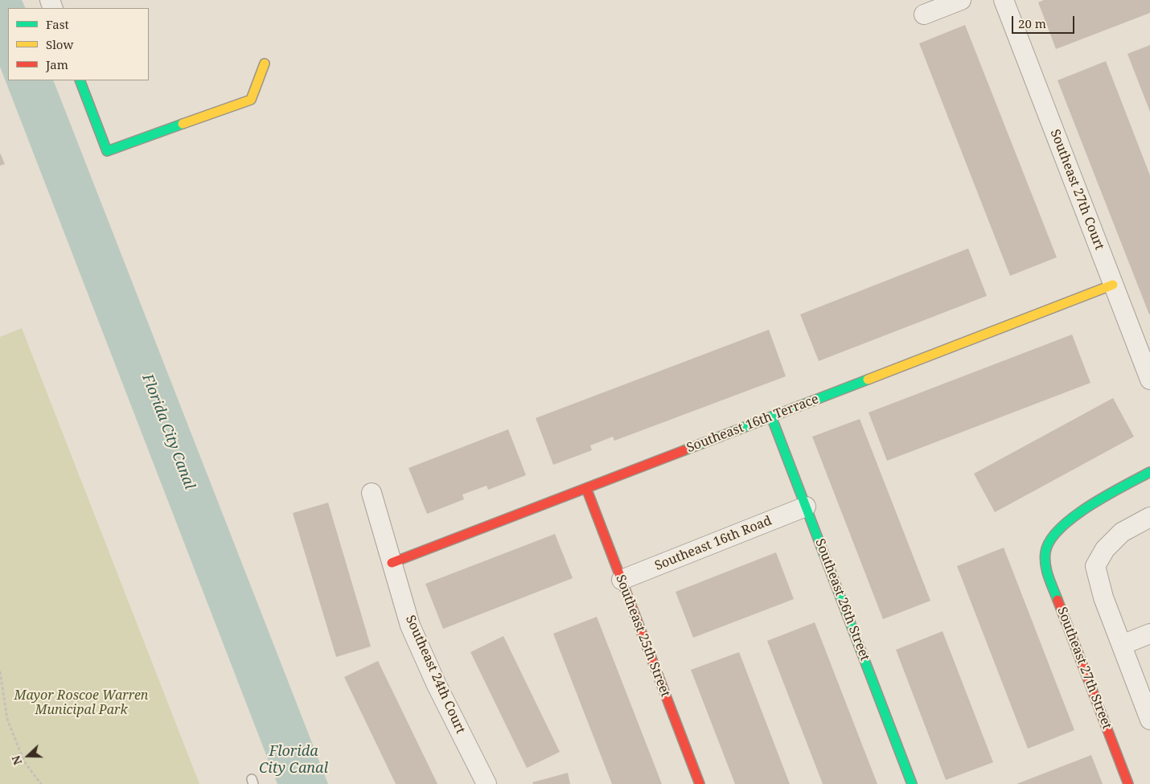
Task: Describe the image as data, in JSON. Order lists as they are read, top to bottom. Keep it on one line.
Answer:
{"streets":{"street":["Southeast 27th Court","Southeast 16th Terrace","Southeast 16th Road","Southeast 26th Street","Southeast 25th Street","Southeast 27th Street","Southeast 24th Court"]},"crossings":[["Southeast 27th Court","Southeast 16th Terrace"],["Southeast 16th Terrace","Southeast 26th Street"],["Southeast 16th Terrace","Southeast 25th Street"],["Southeast 16th Terrace","Southeast 24th Court"],["Southeast 16th Road","Southeast 26th Street"],["Southeast 16th Road","Southeast 25th Street"]],"water":["Florida City Canal"],"parks":["Mayor Roscoe Warren Municipal Park"],"legend":["Fast","Slow","Jam"],"scale_bar":"20 m","north":"left"}
